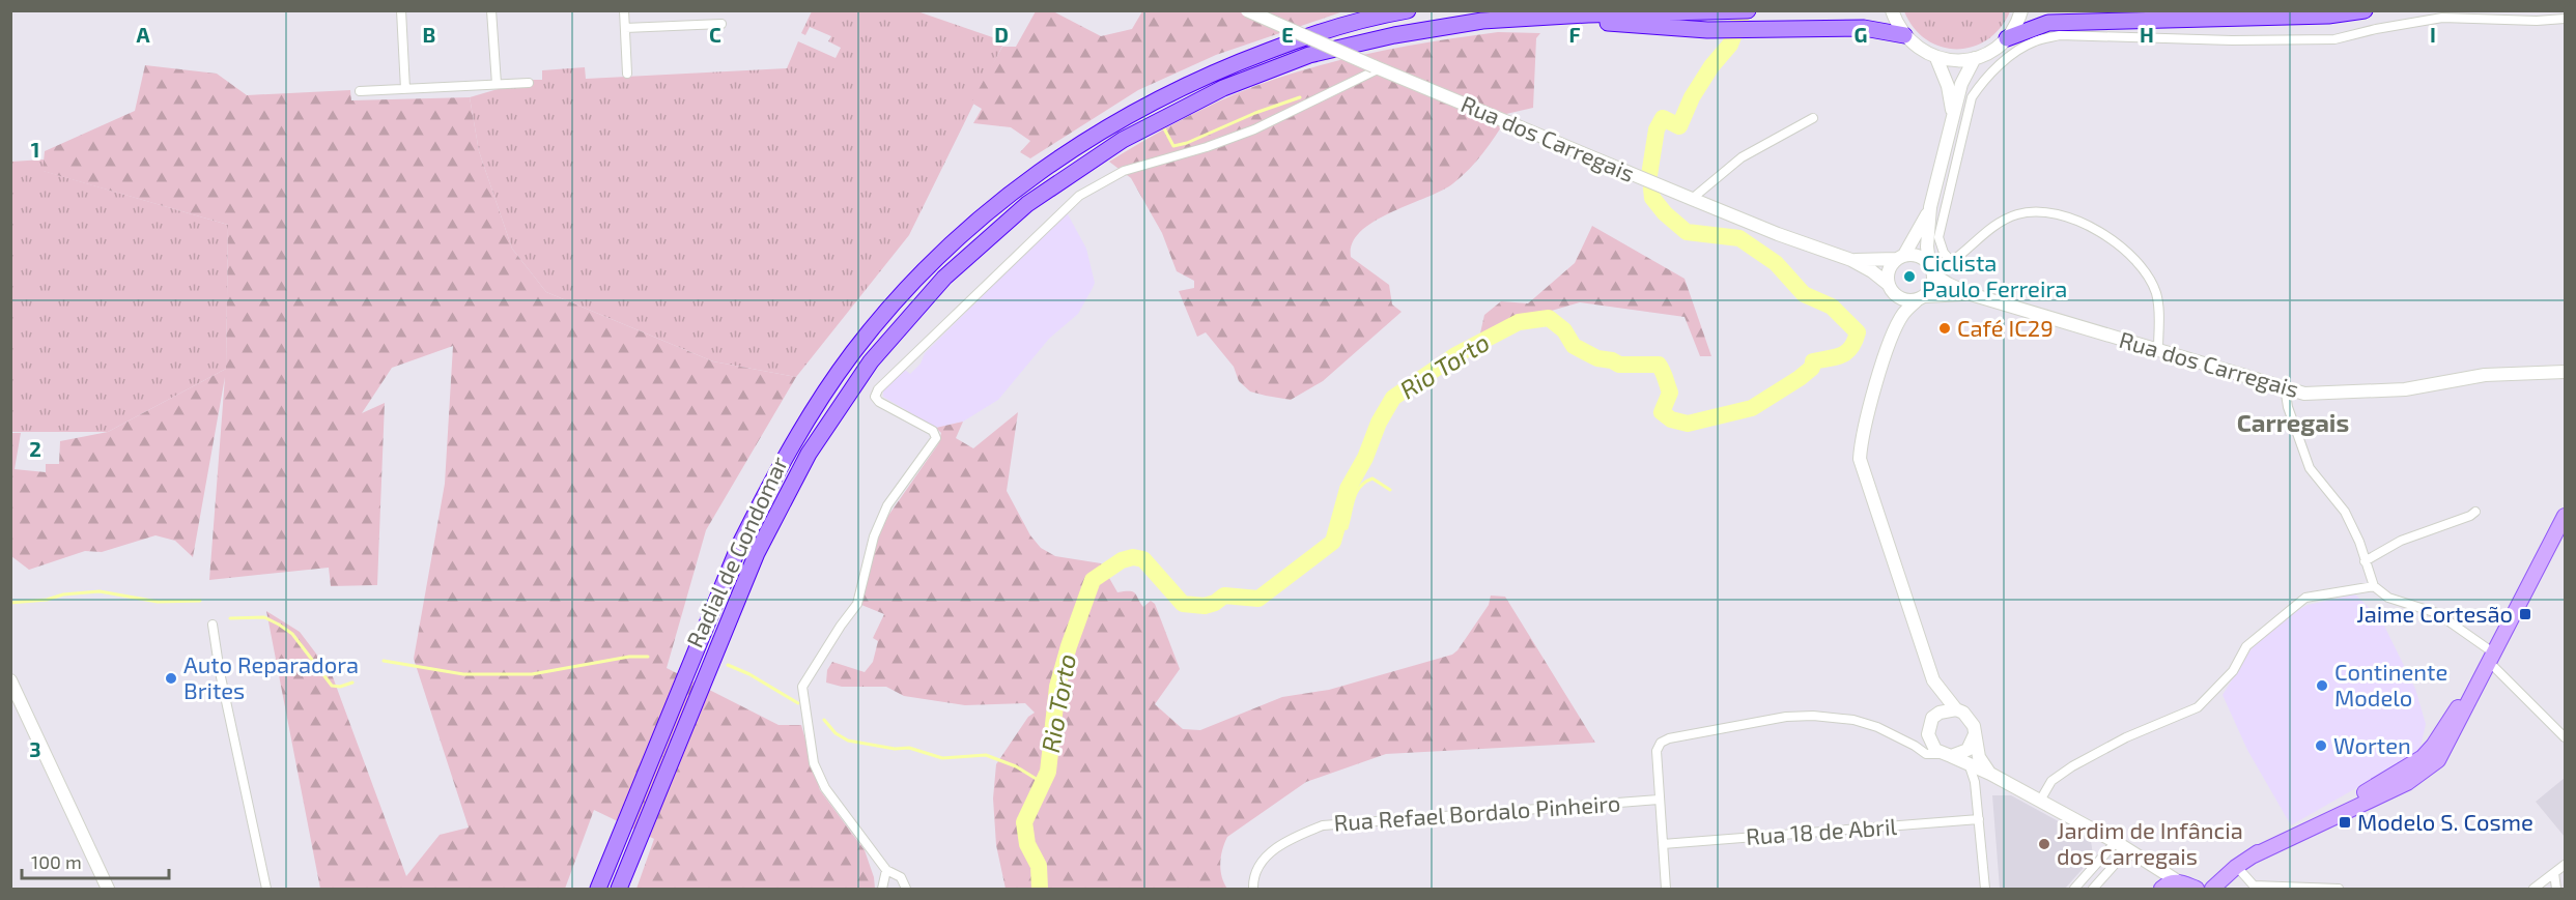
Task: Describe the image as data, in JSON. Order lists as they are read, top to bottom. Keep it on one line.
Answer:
{"streets":{"highway":["Radial de Gondomar"],"street":["Rua dos Carregais","Rua Refael Bordalo Pinheiro","Rua 18 de Abril"]},"districts":["Carregais"],"water":["Rio Torto"],"places":{"other":["Ciclista Paulo Ferreira","Café IC29","Auto Reparadora Brites","Continente Modelo","Worten","Jardim de Infância dos Carregais"],"transit":["Jaime Cortesão","Modelo S. Cosme"]},"scale_bar":"100 m","grid":{"columns":["A","B","C","D","E","F","G","H","I"],"rows":["1","2","3"]}}
